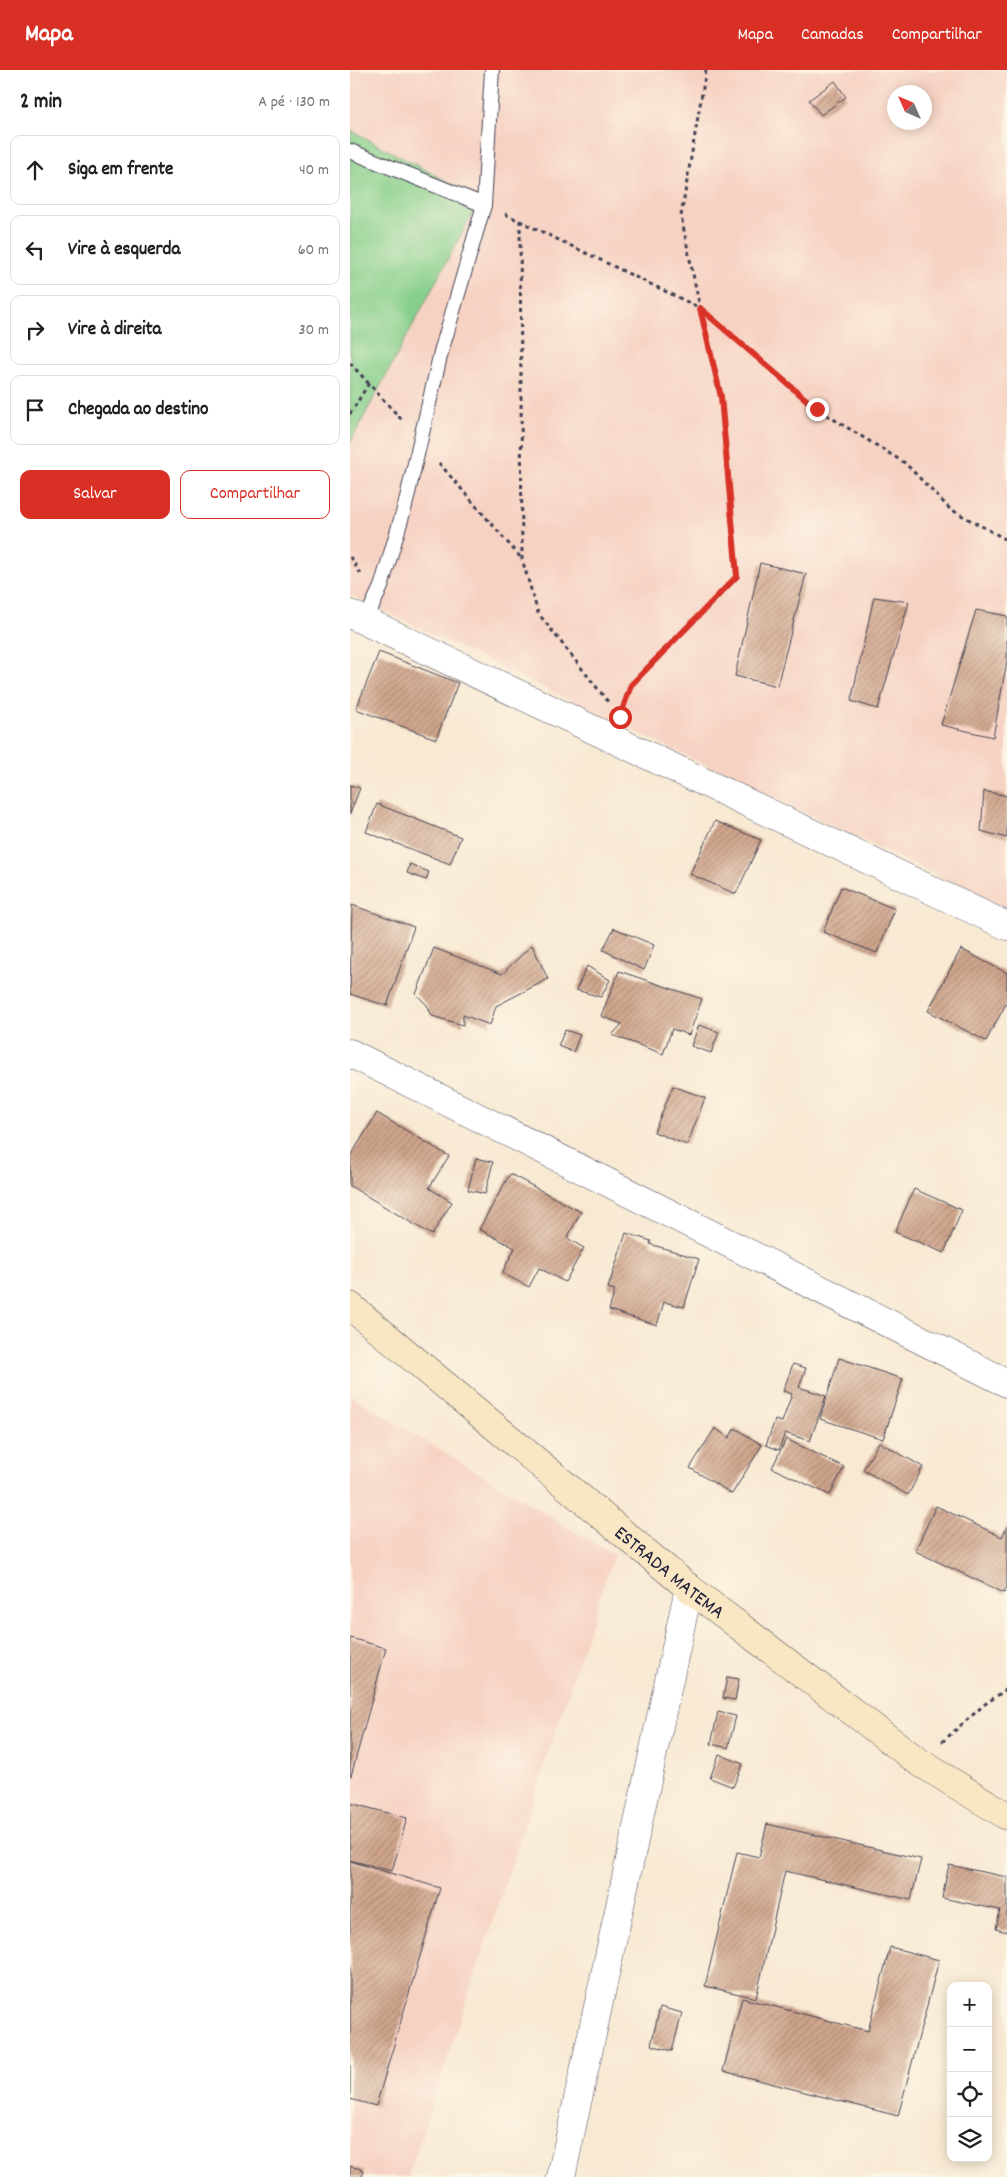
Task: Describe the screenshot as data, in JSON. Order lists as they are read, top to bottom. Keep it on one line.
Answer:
{"streets":{"street":["ESTRADA MATEMA"]},"north":"top left","page":{"header":"Mapa","nav":["Mapa","Camadas","Compartilhar"],"heading":["2 min","A pé · 130 m"],"list":[["Siga em frente","40 m"],["Vire à esquerda","60 m"],["Vire à direita","30 m"],"Chegada ao destino"],"buttons":["Salvar","Compartilhar"],"map_buttons":["+","−"]}}
